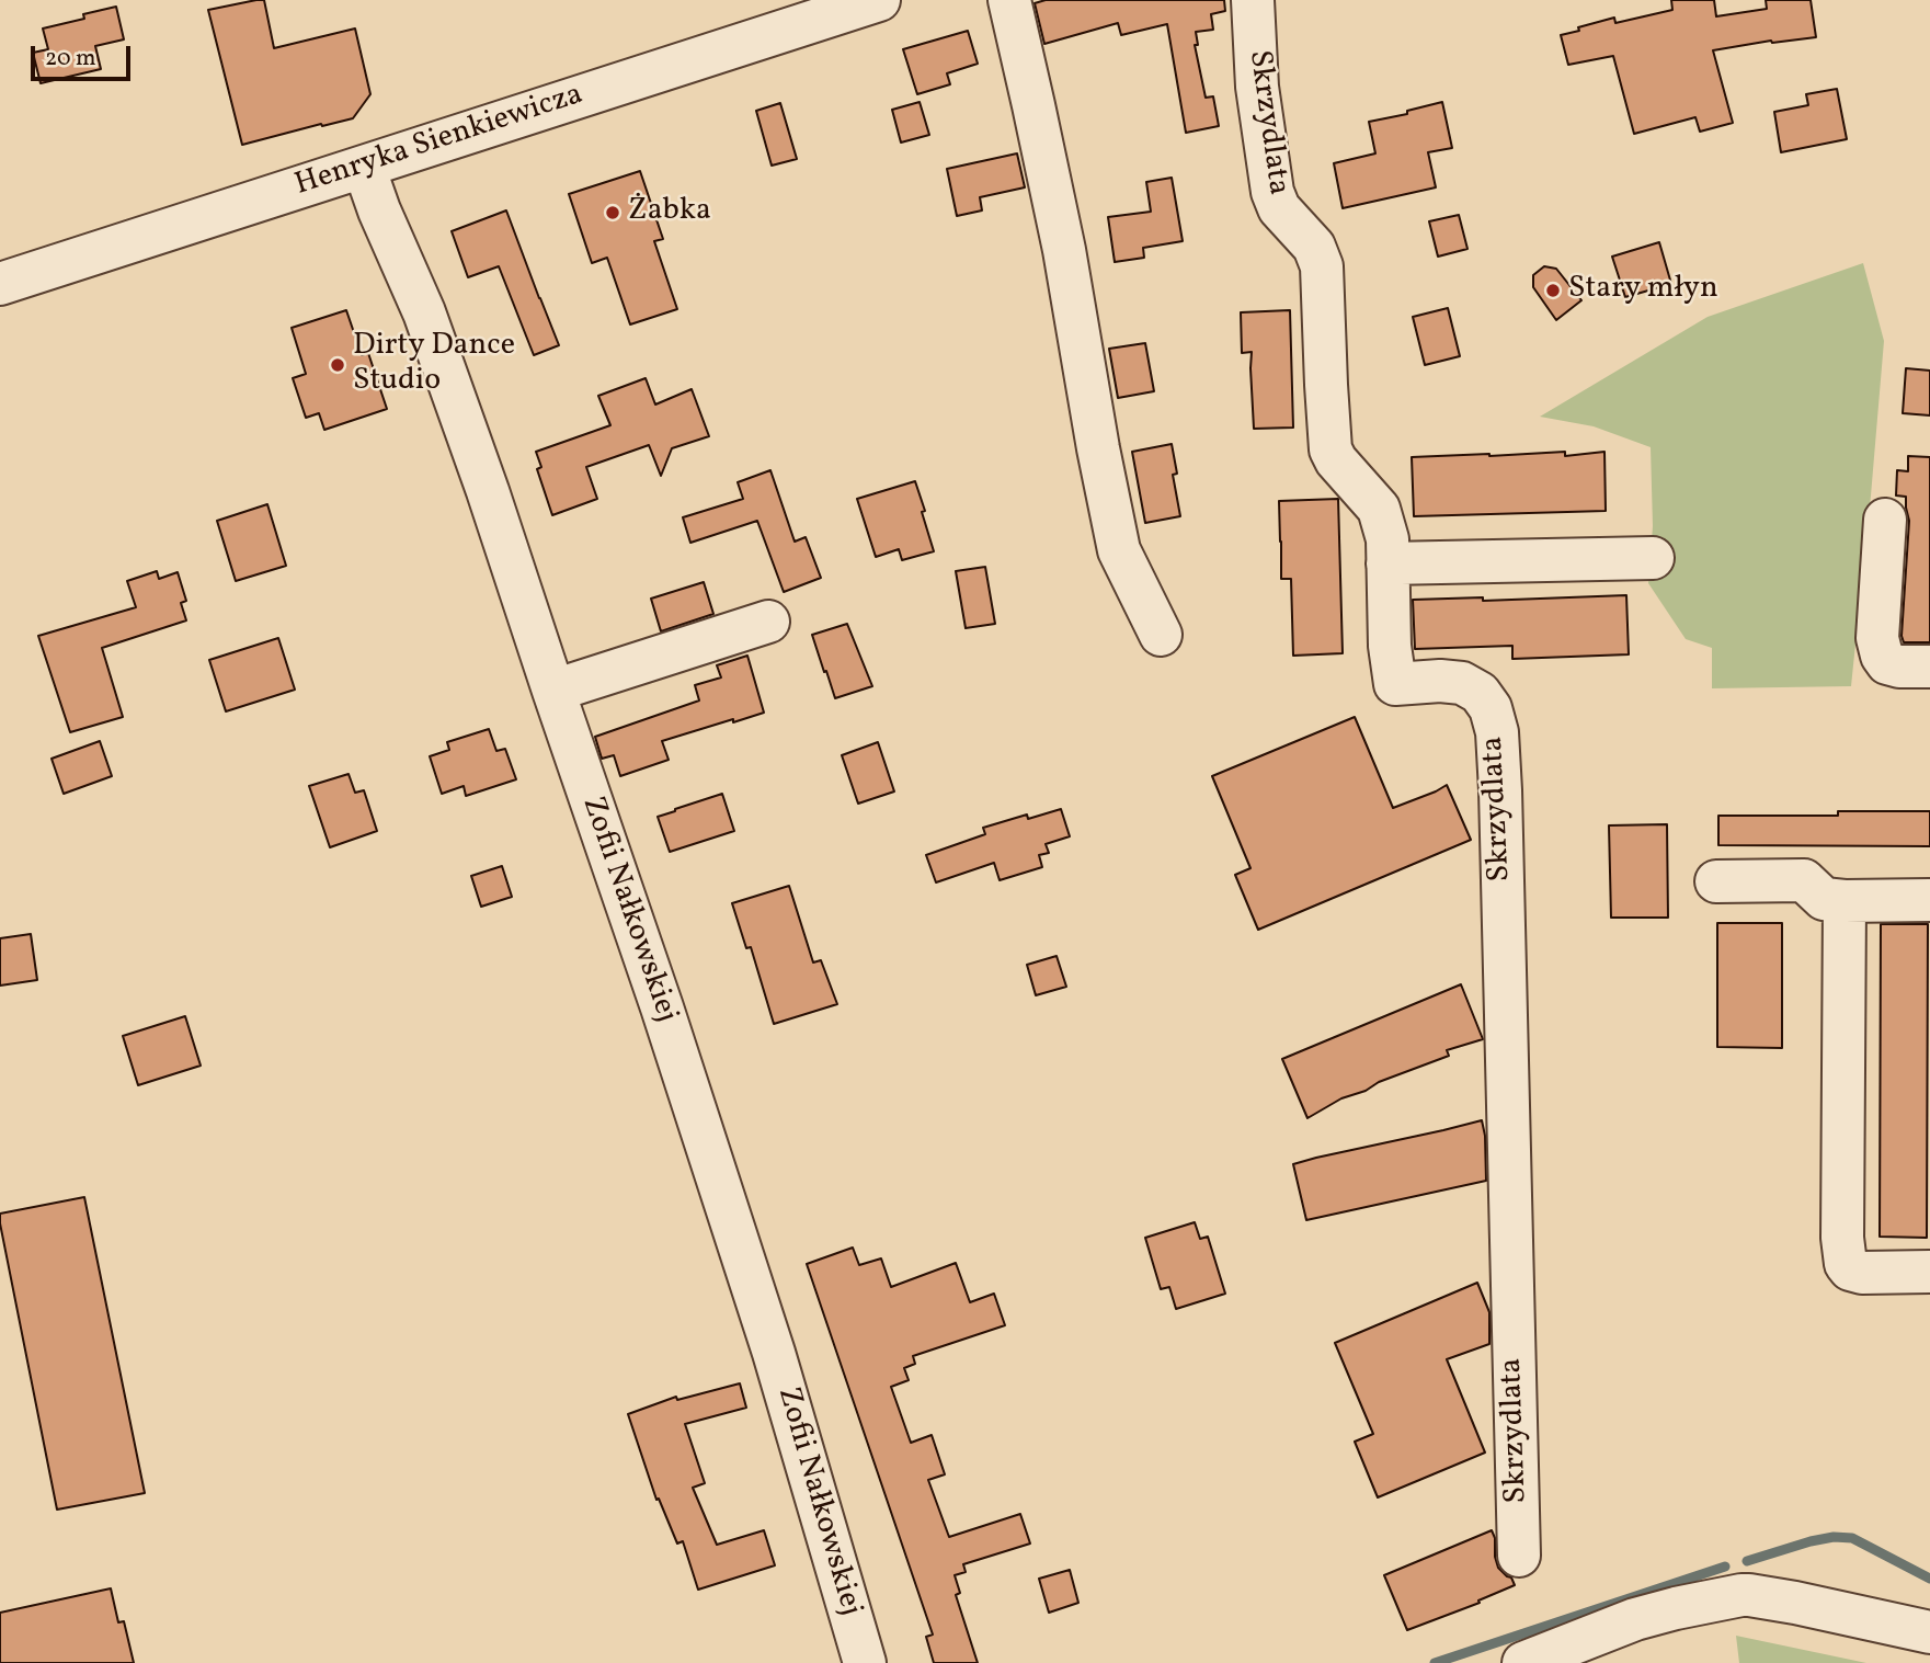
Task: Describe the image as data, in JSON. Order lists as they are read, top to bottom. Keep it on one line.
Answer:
{"streets":{"street":["Skrzydlata","Henryka Sienkiewicza","Zofii Nałkowskiej"]},"crossings":[["Henryka Sienkiewicza","Zofii Nałkowskiej"]],"places":["Żabka","Stary młyn","Dirty Dance Studio"],"scale_bar":"20 m"}
